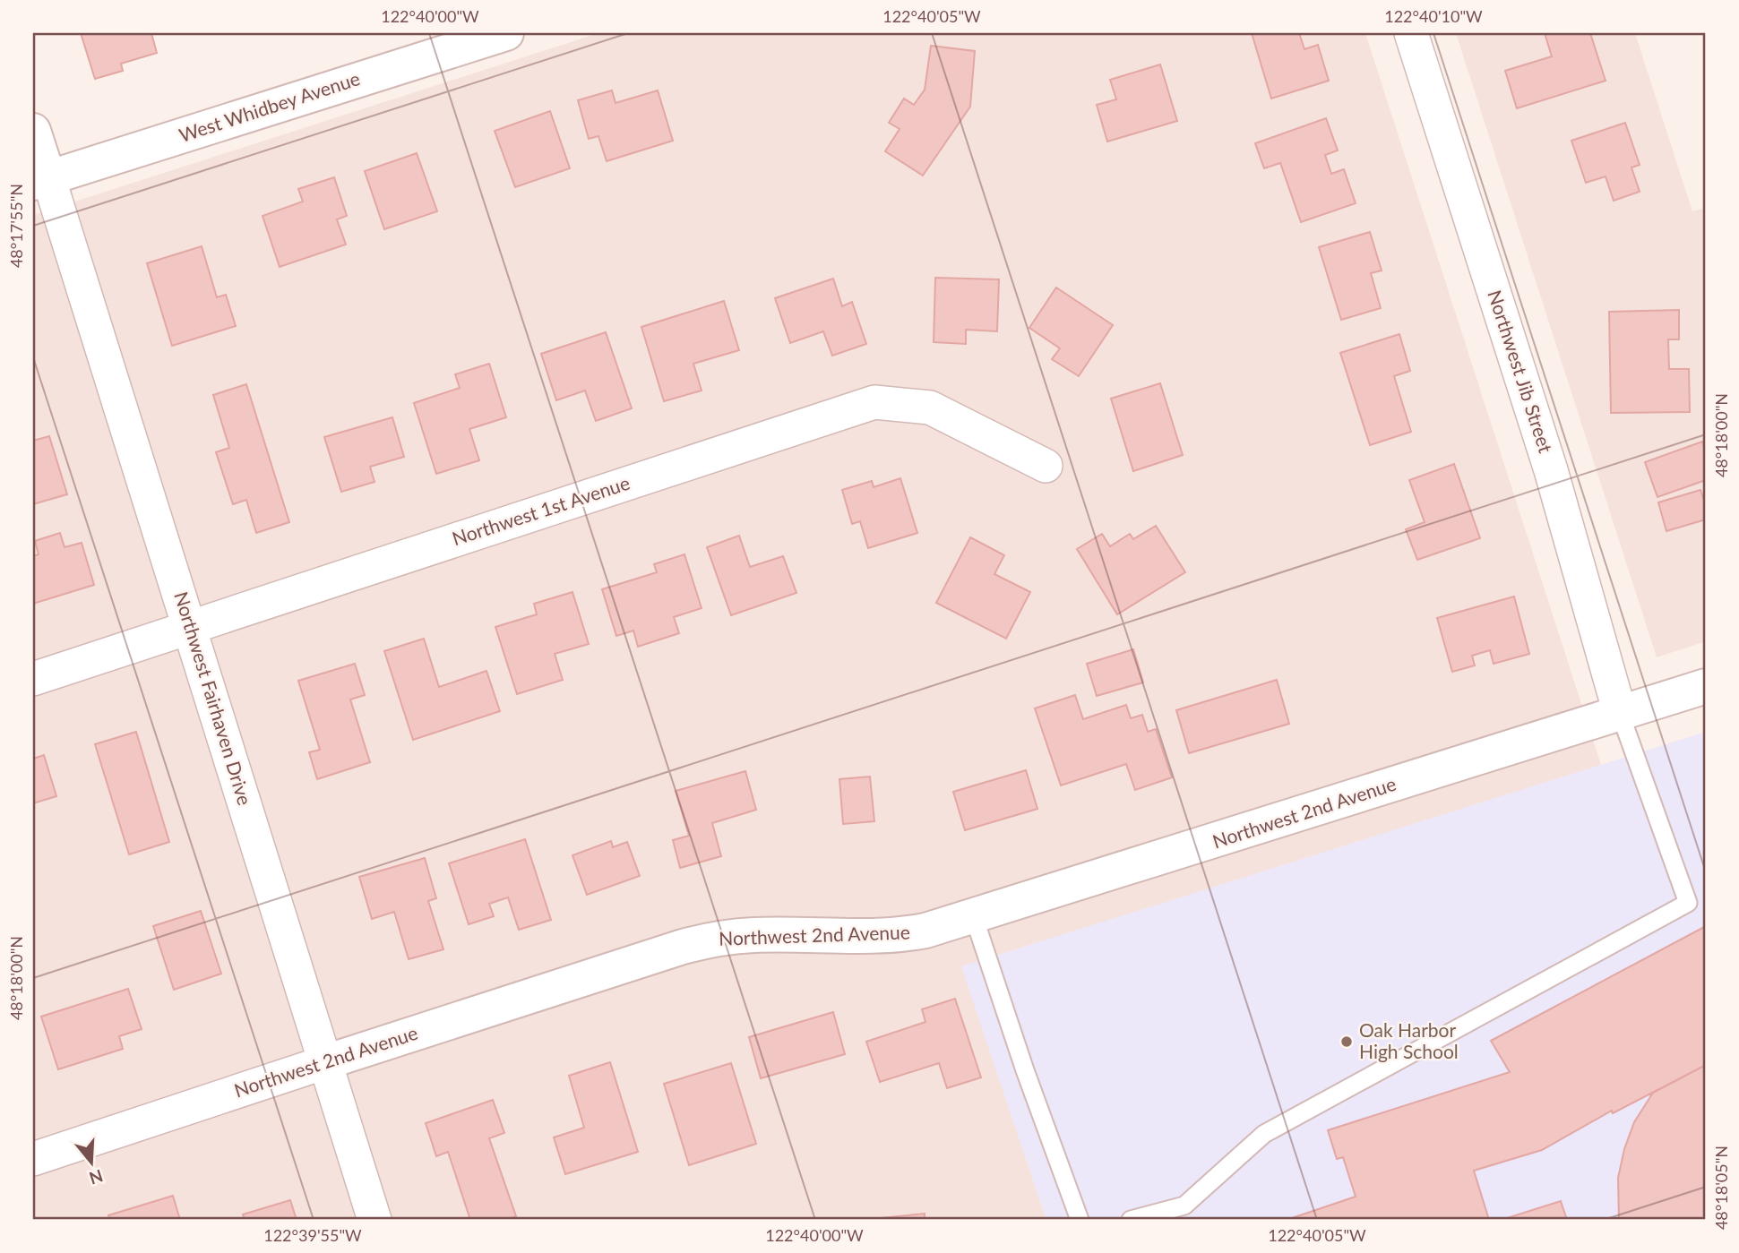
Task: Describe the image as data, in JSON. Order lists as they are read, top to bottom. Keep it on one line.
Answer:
{"streets":{"street":["West Whidbey Avenue","Northwest Jib Street","Northwest 1st Avenue","Northwest Fairhaven Drive","Northwest 2nd Avenue"]},"crossings":[["West Whidbey Avenue","Northwest Fairhaven Drive"],["Northwest Jib Street","Northwest 2nd Avenue"],["Northwest 1st Avenue","Northwest Fairhaven Drive"],["Northwest Fairhaven Drive","Northwest 2nd Avenue"]],"places":["Oak Harbor High School"],"north":"bottom","coordinates":["122°40'00\"W","122°40'05\"W","122°40'10\"W","48°17'55\"N","48°18'00\"N","48°18'05\"N","122°39'55\"W"]}
